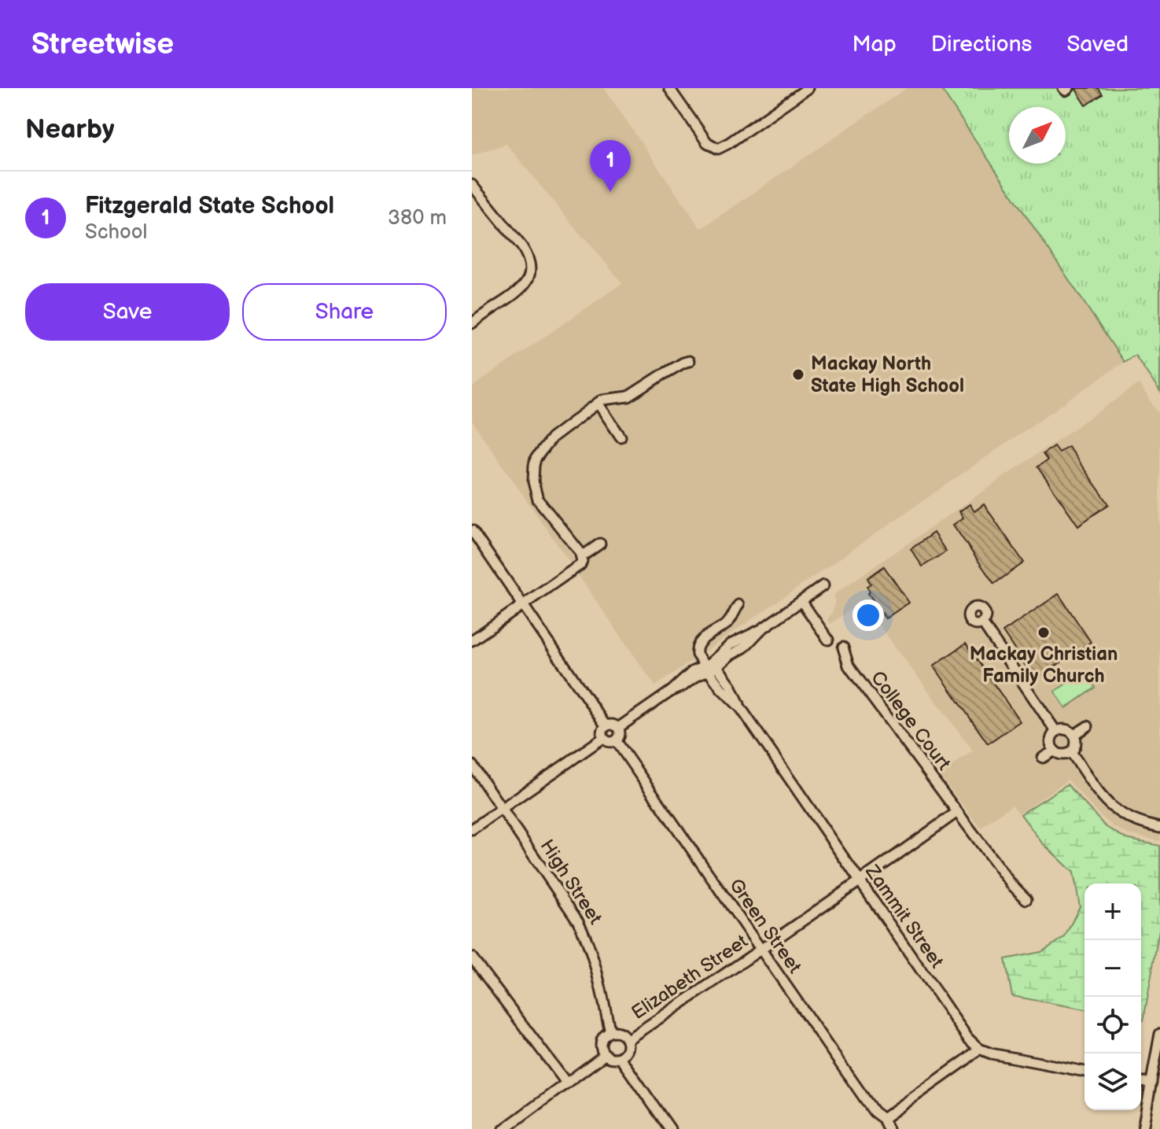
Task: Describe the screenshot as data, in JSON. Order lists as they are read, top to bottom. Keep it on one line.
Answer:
{"streets":{"street":["College Court","High Street","Zammit Street","Green Street","Elizabeth Street"]},"crossings":[["College Court","Elizabeth Street"],["High Street","Elizabeth Street"],["Zammit Street","Elizabeth Street"],["Green Street","Elizabeth Street"]],"places":["Mackay North State High School","Mackay Christian Family Church"],"north":"top right","page":{"header":"Streetwise","nav":["Map","Directions","Saved"],"heading":"Nearby","pins":"1","list":[{"mark":"1","name":"Fitzgerald State School","note":"School","value":"380 m"}],"buttons":["Save","Share"],"map_buttons":["+","−"]}}
